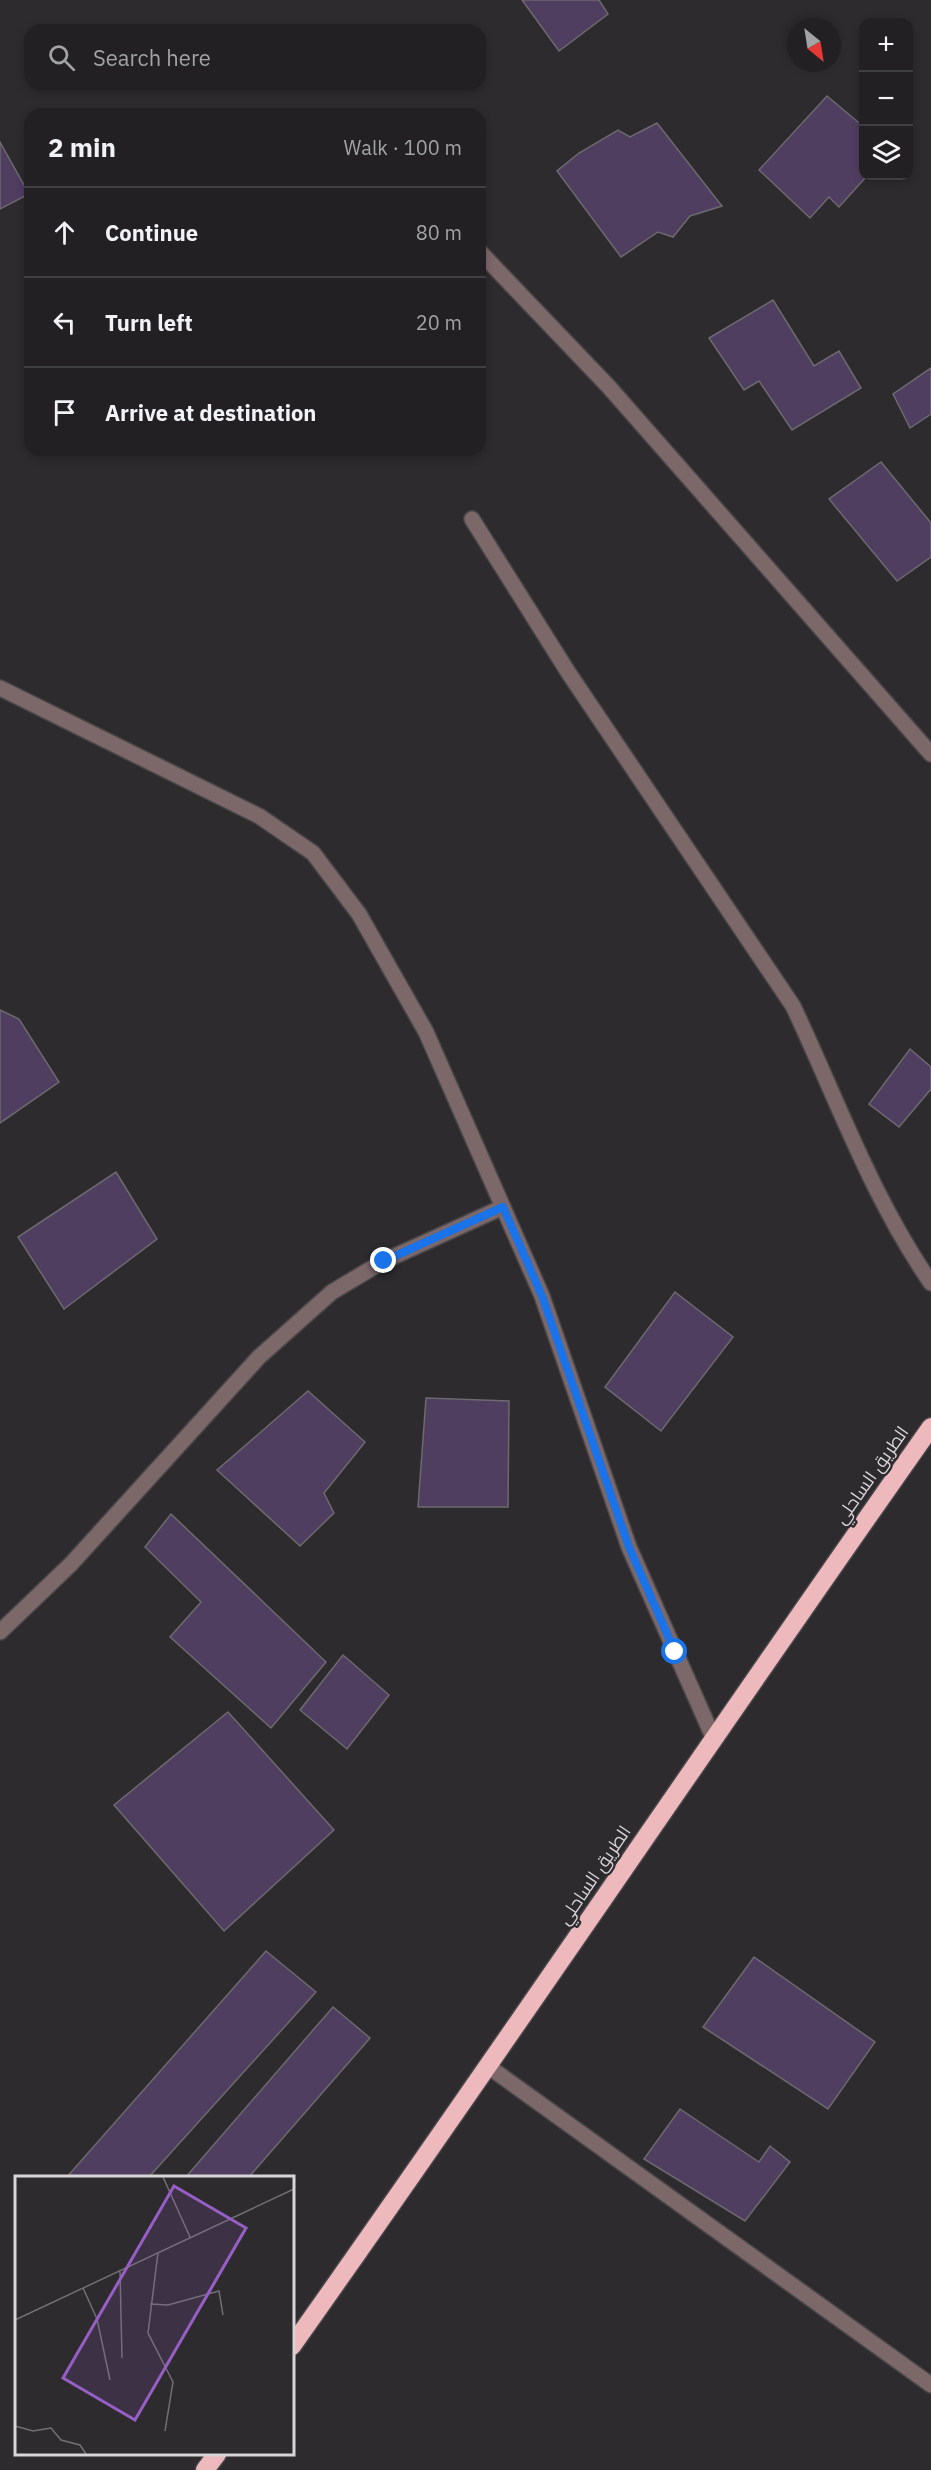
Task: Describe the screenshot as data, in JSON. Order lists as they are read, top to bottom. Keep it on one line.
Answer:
{"streets":{"highway":["الطريق الساحلي"]},"north":"bottom right","page":{"map_buttons":["+","−"],"search":"Search here","heading":["2 min","Walk · 100 m"],"list":[["Continue","80 m"],["Turn left","20 m"],"Arrive at destination"]}}
